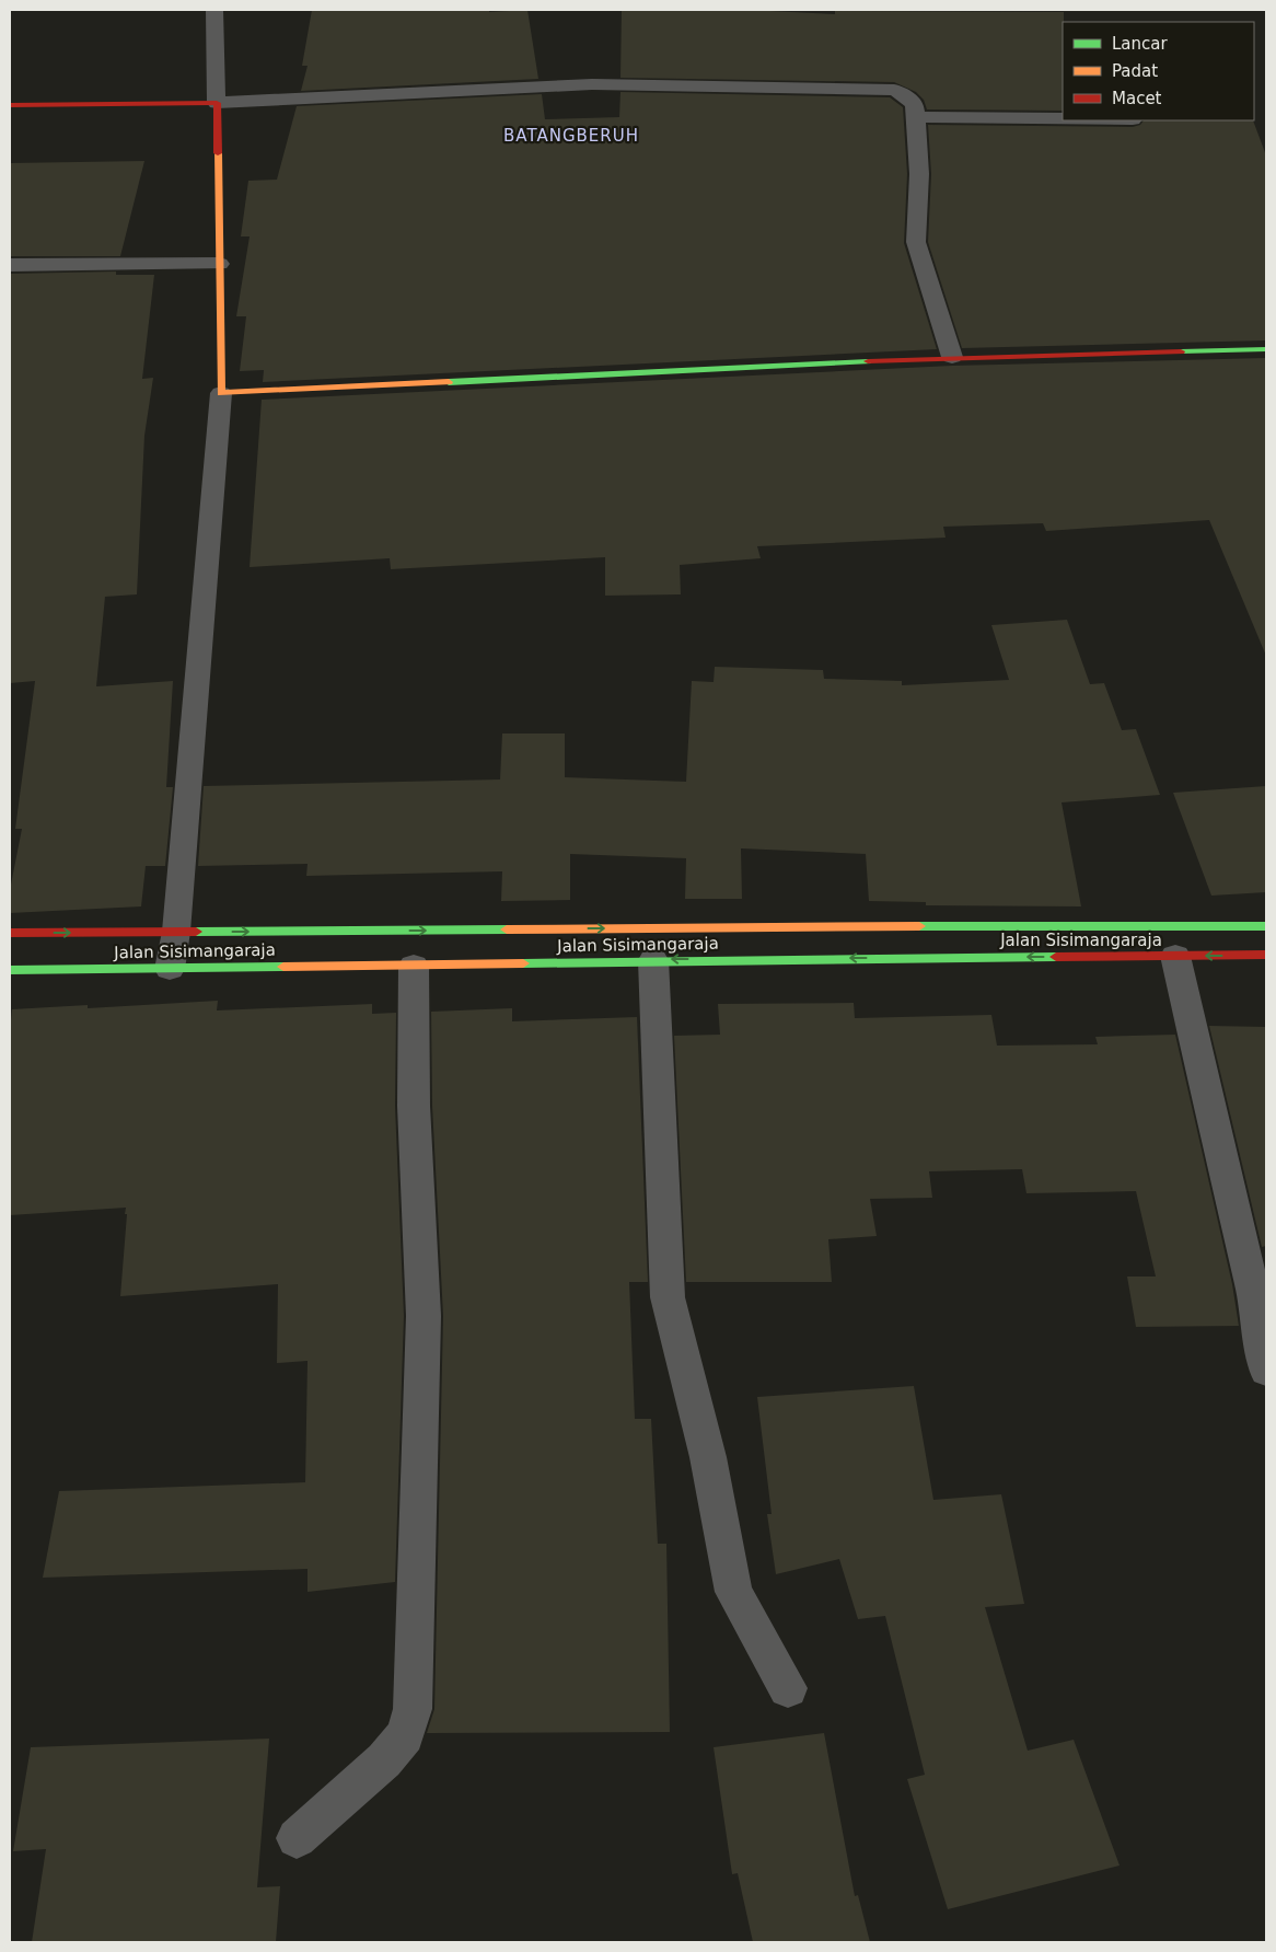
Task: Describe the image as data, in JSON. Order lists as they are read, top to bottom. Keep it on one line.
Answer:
{"streets":{"main road":["Jalan Sisimangaraja"]},"districts":["BATANGBERUH"],"legend":["Lancar","Padat","Macet"]}
